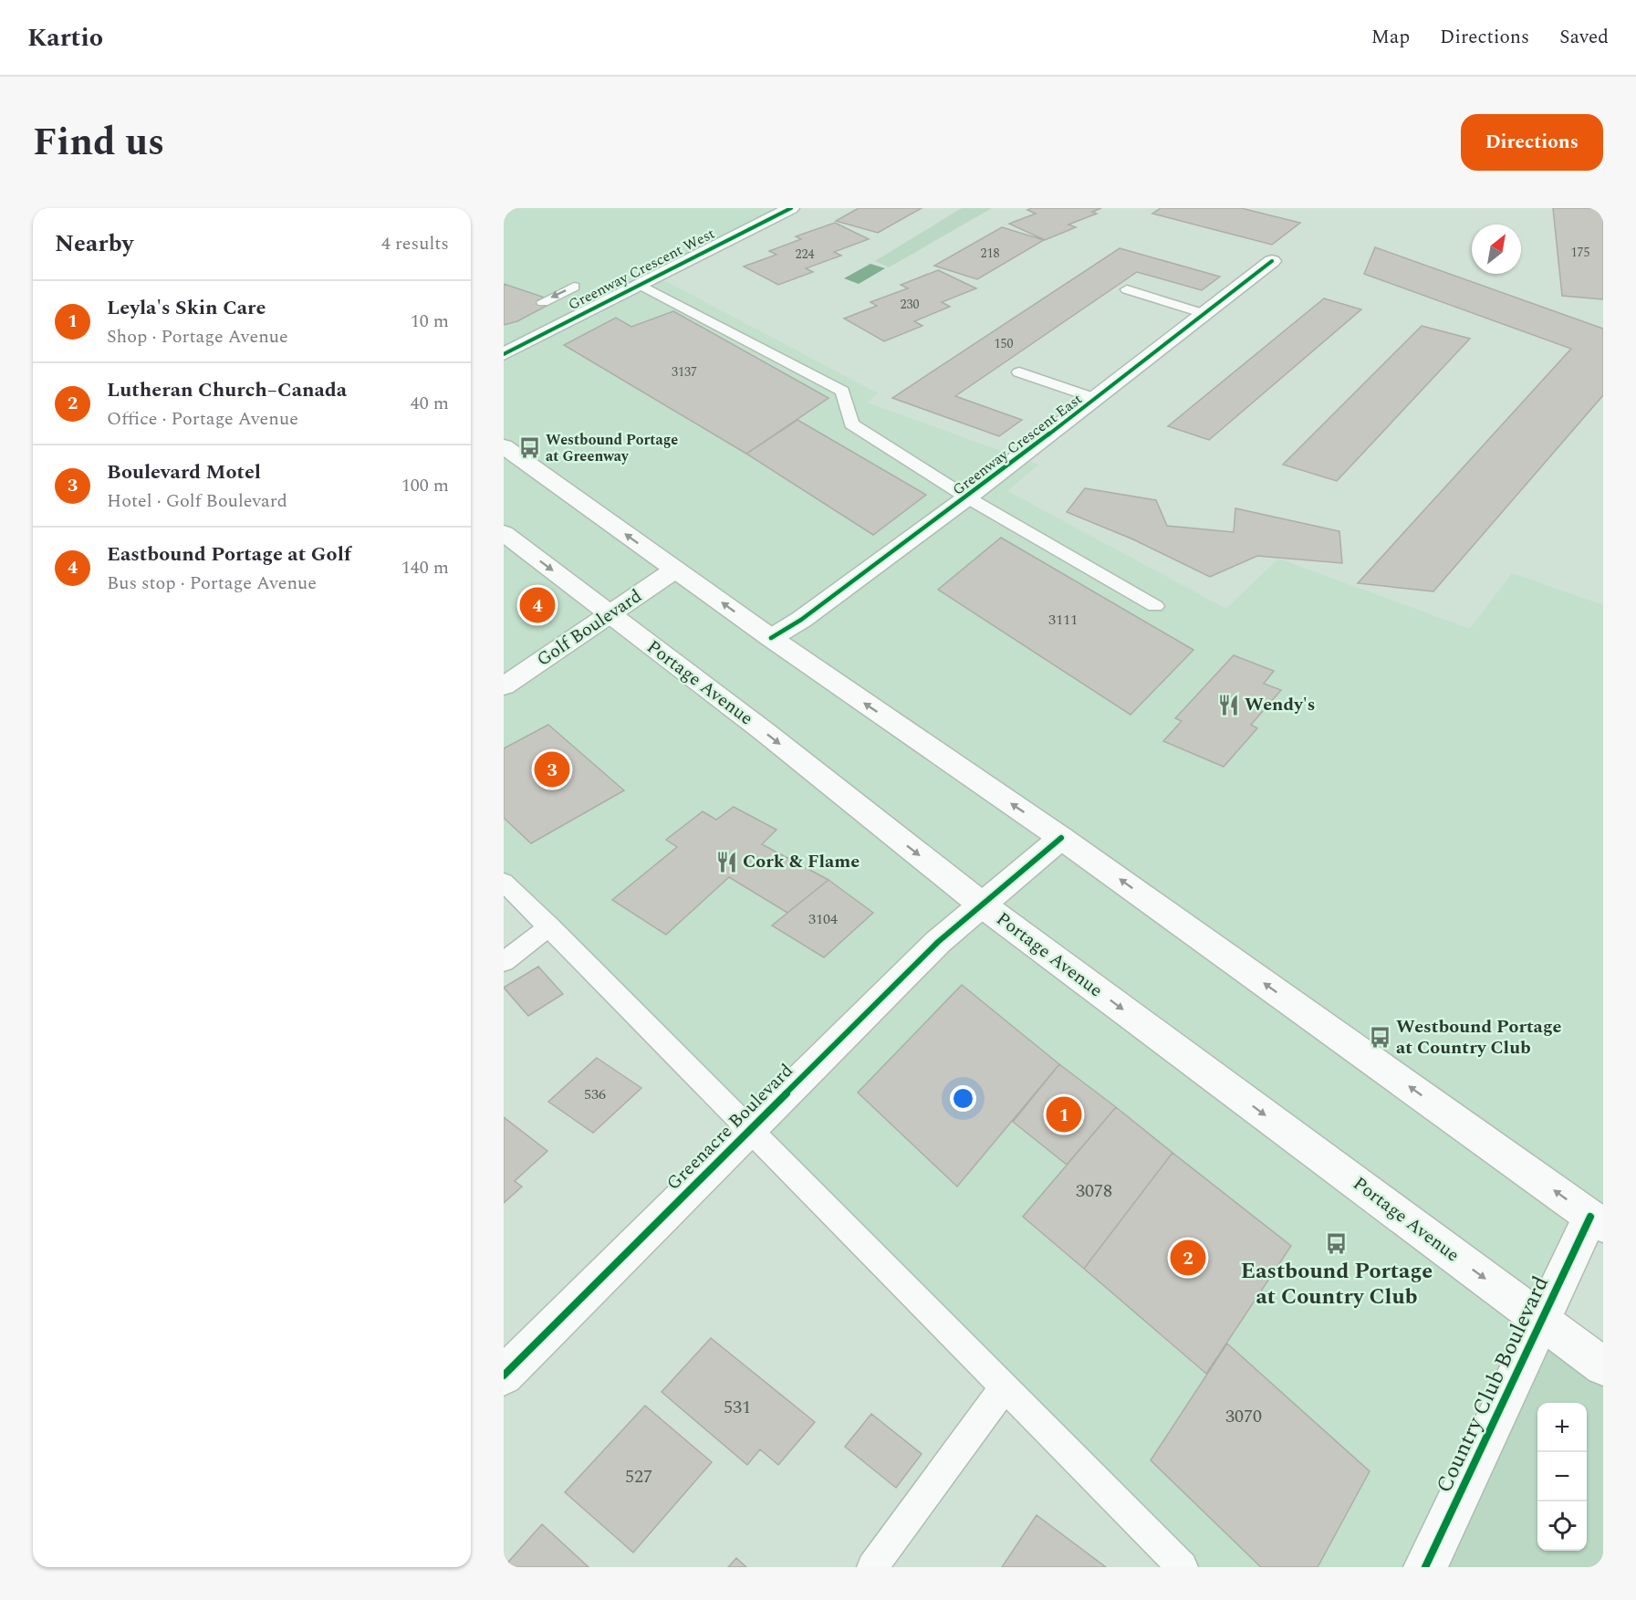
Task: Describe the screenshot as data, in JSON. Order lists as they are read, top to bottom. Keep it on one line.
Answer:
{"streets":{"main road":["Greenway Crescent West","Greenway Crescent East","Golf Boulevard","Portage Avenue","Greenacre Boulevard","Country Club Boulevard"]},"crossings":[["Golf Boulevard","Portage Avenue"],["Portage Avenue","Greenacre Boulevard"],["Portage Avenue","Country Club Boulevard"]],"places":{"bus stop":["Westbound Portage at Greenway","Westbound Portage at Country Club","Eastbound Portage at Country Club"],"restaurant":["Wendy's","Cork & Flame"]},"house_numbers":["175","218","224","230","150","3137","3111","3104","536","3078","531","3070","527"],"north":"top right","page":{"header":"Kartio","nav":["Map","Directions","Saved"],"title":"Find us","buttons":"Directions","heading":["Nearby","4 results"],"list":[{"mark":"1","name":"Leyla's Skin Care","note":"Shop · Portage Avenue","value":"10 m"},{"mark":"2","name":"Lutheran Church–Canada","note":"Office · Portage Avenue","value":"40 m"},{"mark":"3","name":"Boulevard Motel","note":"Hotel · Golf Boulevard","value":"100 m"},{"mark":"4","name":"Eastbound Portage at Golf","note":"Bus stop · Portage Avenue","value":"140 m"}],"pins":["4","3","1","2"],"map_buttons":["+","−"]}}
